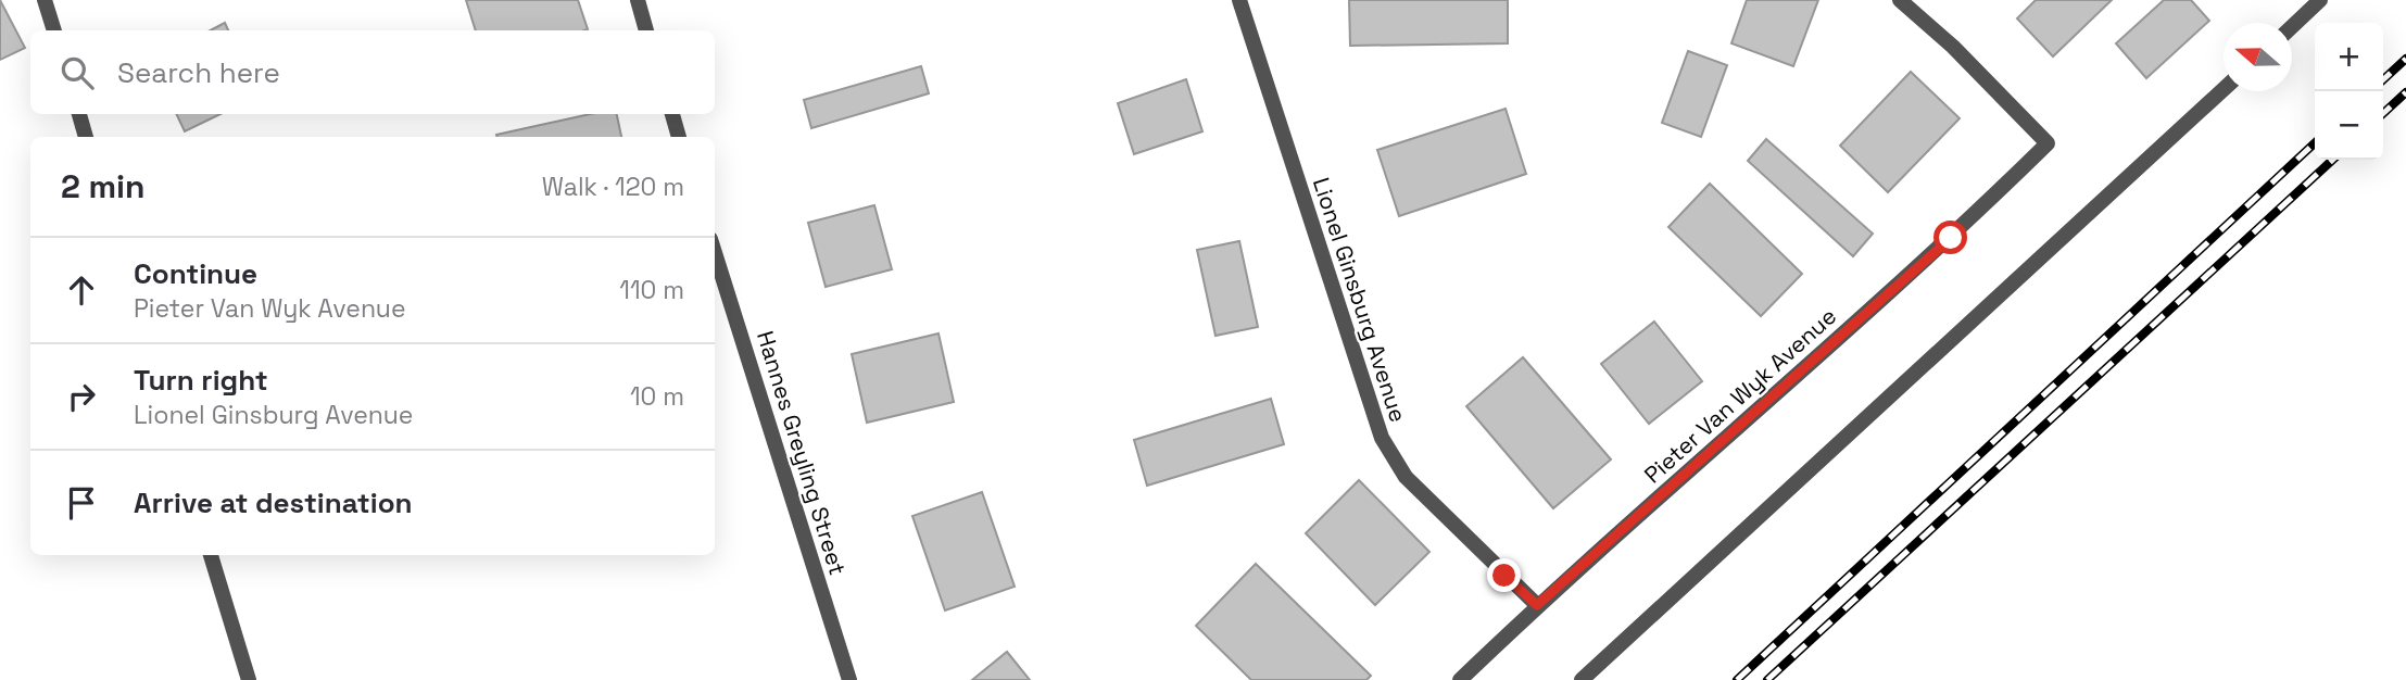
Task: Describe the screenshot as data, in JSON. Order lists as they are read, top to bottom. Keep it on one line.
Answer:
{"streets":{"street":["Lionel Ginsburg Avenue","Pieter Van Wyk Avenue","Hannes Greyling Street"]},"crossings":[["Lionel Ginsburg Avenue","Pieter Van Wyk Avenue"]],"north":"left","page":{"map_buttons":["+","−"],"search":"Search here","heading":["2 min","Walk · 120 m"],"list":[["Continue","Pieter Van Wyk Avenue","110 m"],["Turn right","Lionel Ginsburg Avenue","10 m"],"Arrive at destination"]}}
